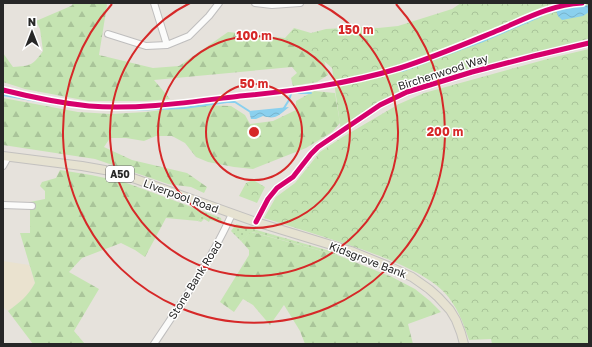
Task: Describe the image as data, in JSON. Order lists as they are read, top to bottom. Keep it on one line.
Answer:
{"streets":{"main road":["A50","Liverpool Road","Kidsgrove Bank"],"street":["Birchenwood Way","Stone Bank Road"]},"crossings":[["Birchenwood Way","Liverpool Road"],["Liverpool Road","Kidsgrove Bank"],["Liverpool Road","Stone Bank Road"]],"north":"top","rings":["150 m","100 m","50 m","200 m"]}
